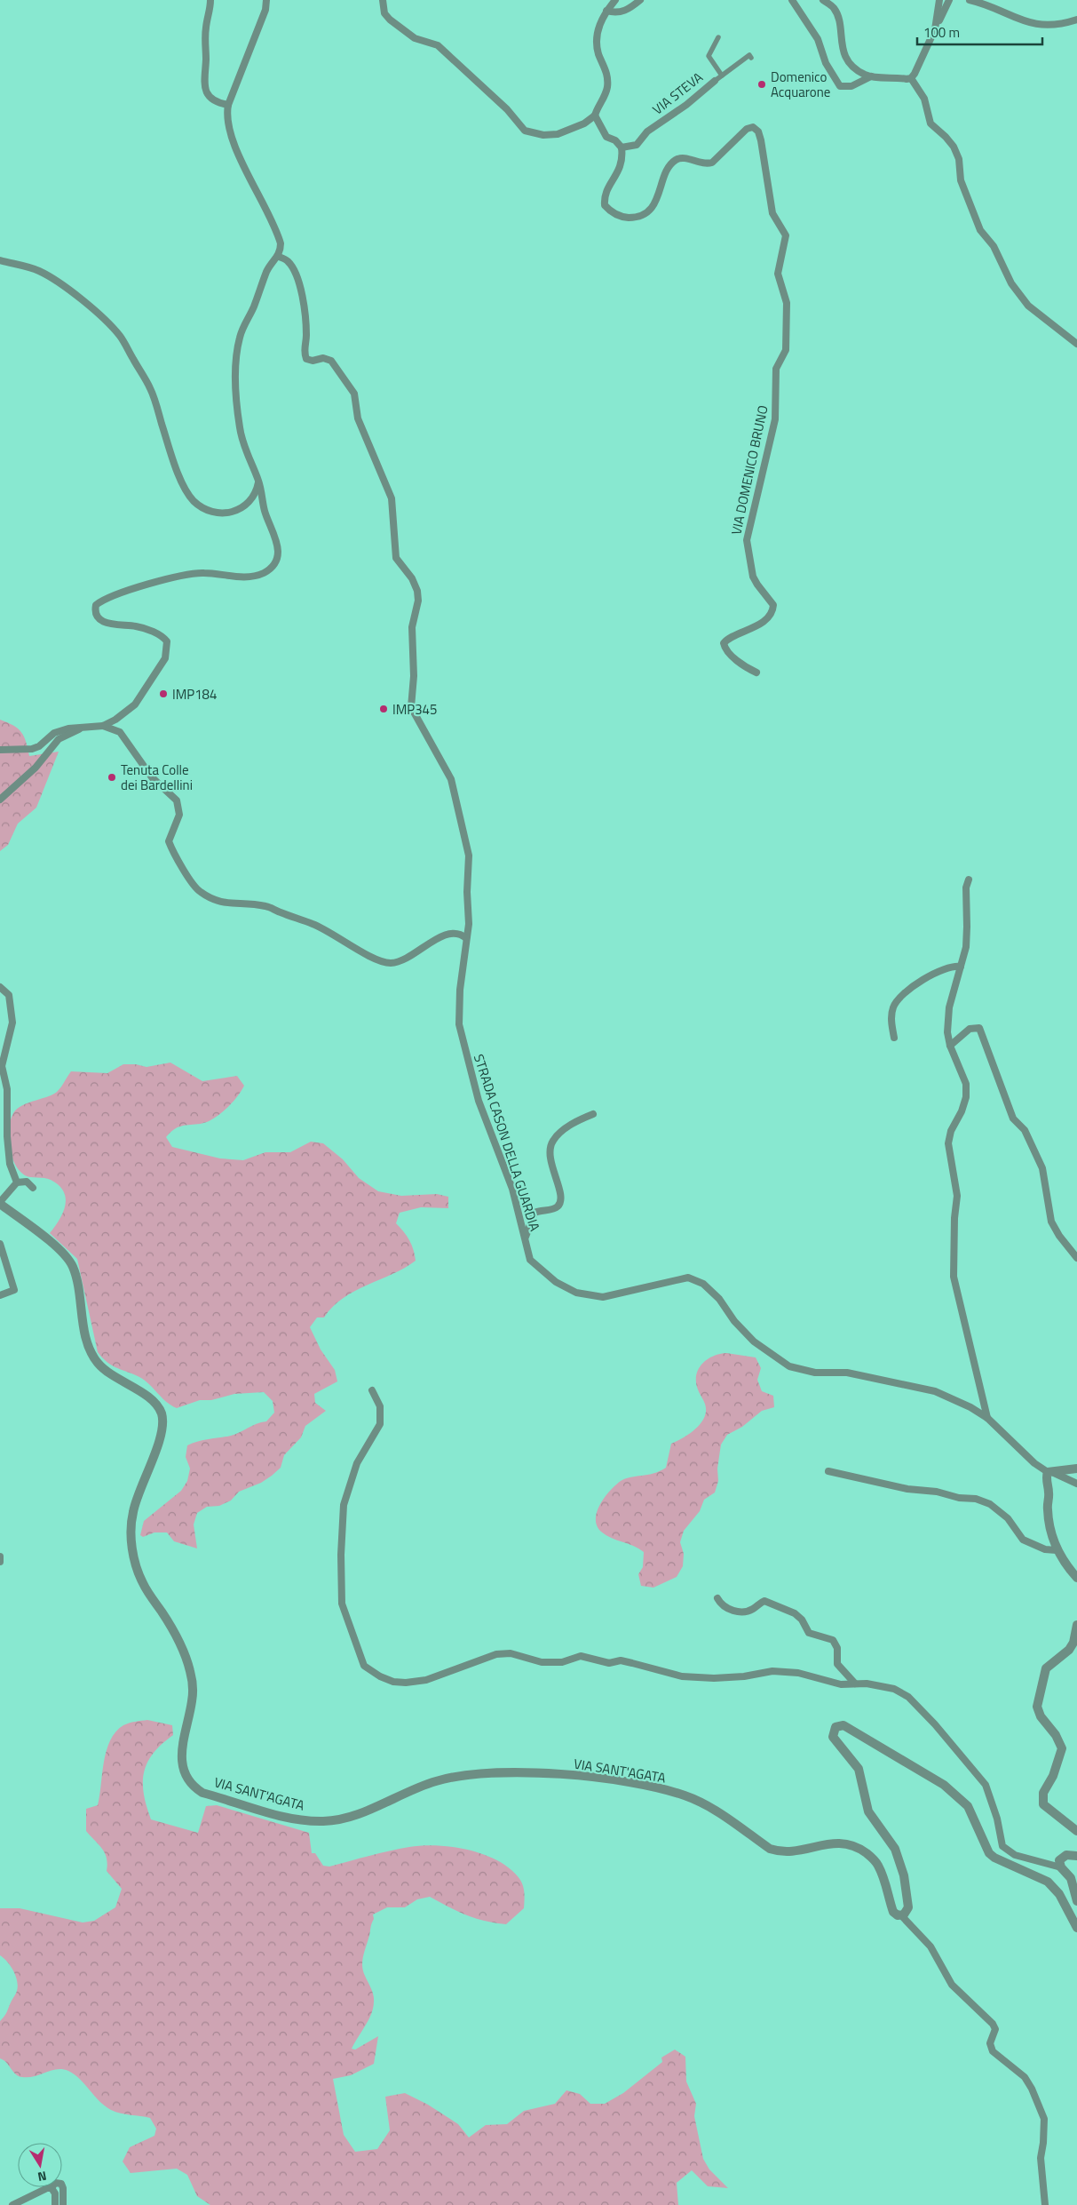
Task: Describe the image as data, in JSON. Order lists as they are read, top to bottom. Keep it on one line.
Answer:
{"streets":{"street":["VIA STEVA","VIA DOMENICO BRUNO","STRADA CASON DELLA GUARDIA","VIA SANT'AGATA"]},"crossings":[["VIA STEVA","VIA DOMENICO BRUNO"]],"places":["Domenico Acquarone","IMP184","IMP345","Tenuta Colle dei Bardellini"],"scale_bar":"100 m","north":"bottom"}
